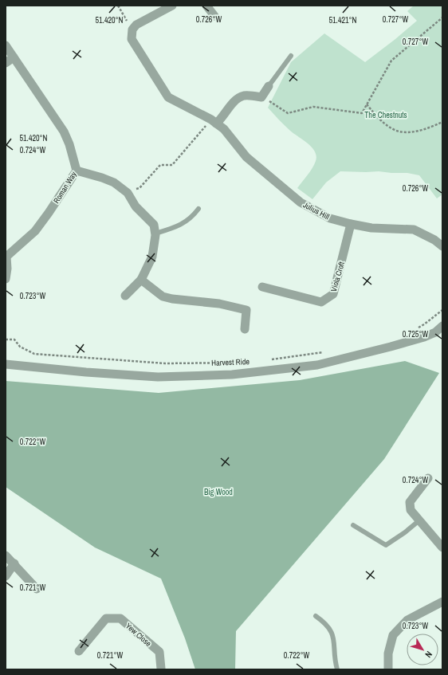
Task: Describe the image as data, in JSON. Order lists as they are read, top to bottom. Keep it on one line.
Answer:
{"streets":{"street":["Roman Way","Julius Hill","Viola Croft","Harvest Ride","Yew Close"]},"crossings":[["Julius Hill","Viola Croft"]],"parks":["The Chestnuts","Big Wood"],"north":"bottom right","coordinates":["0.726°W","0.727°W","51.421°N","51.420°N","0.724°W","0.723°W","0.725°W","0.722°W","0.721°W"]}
